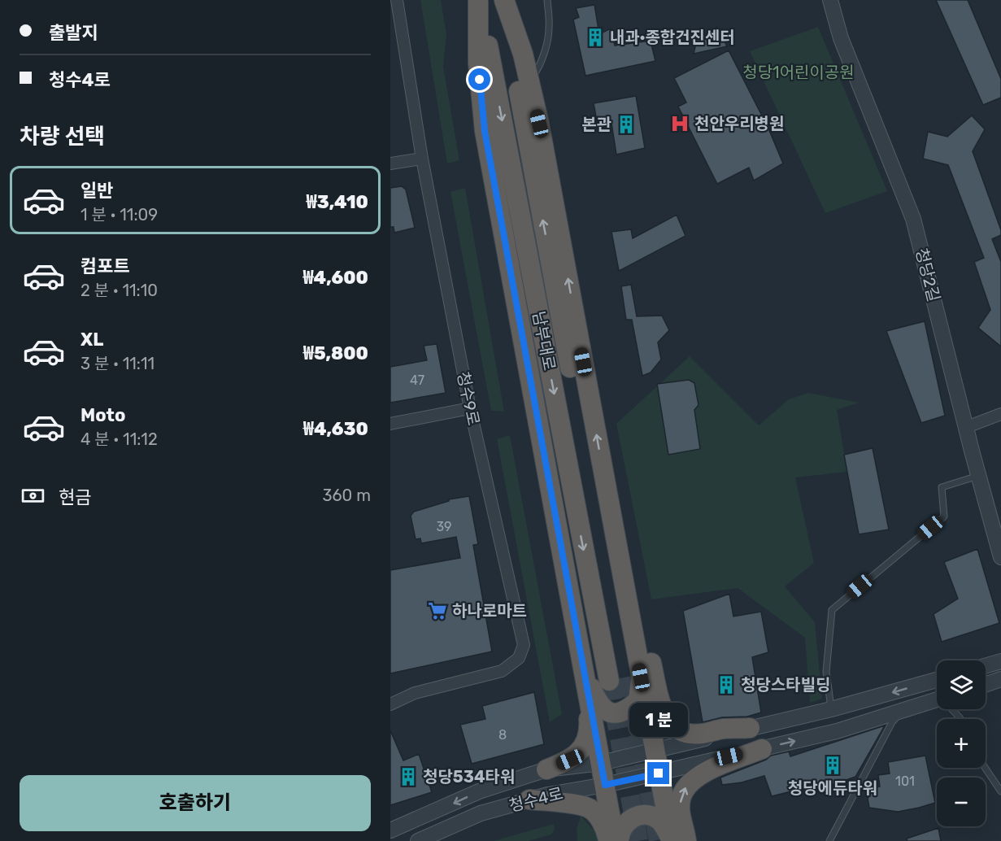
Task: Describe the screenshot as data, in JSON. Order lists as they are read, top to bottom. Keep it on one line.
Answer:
{"streets":{"highway":["남부대로"],"street":["청당2길","청수9로","청수4로"]},"parks":["청당1어린이공원"],"places":{"building":["내과·종합건진센터","본관","청당스타빌딩","청당에듀타워","청당534타워"],"hospital":["천안우리병원"],"supermarket":["하나로마트"]},"house_numbers":["47","39","8","101"],"page":{"banner":["출발지","청수4로"],"heading":"차량 선택","list":[{"name":"일반","note":"1 분 · 11:09","value":"₩3,410"},{"name":"컴포트","note":"2 분 · 11:10","value":"₩4,600"},{"name":"XL","note":"3 분 · 11:11","value":"₩5,800"},{"name":"Moto","note":"4 분 · 11:12","value":"₩4,630"}],"pay":["현금","360 m"],"map_buttons":["+","−"],"bubble":"1 분","buttons":"호출하기"}}
